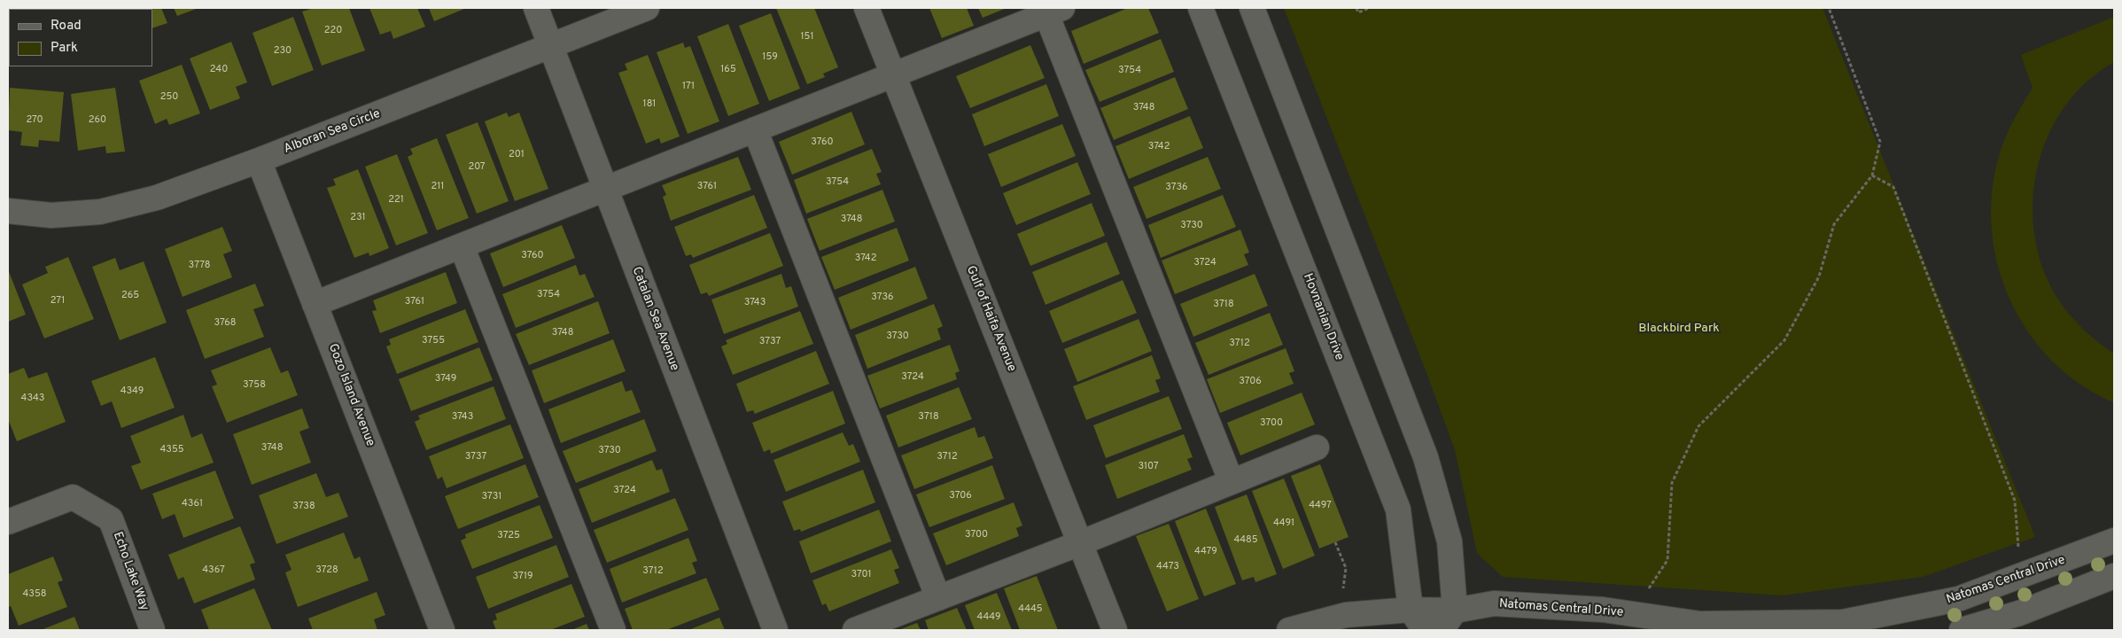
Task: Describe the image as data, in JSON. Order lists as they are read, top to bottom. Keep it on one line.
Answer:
{"streets":{"street":["Alboran Sea Circle","Hovnanian Drive","Catalan Sea Avenue","Gulf of Haifa Avenue","Gozo Island Avenue","Echo Lake Way","Natomas Central Drive"]},"crossings":[["Alboran Sea Circle","Catalan Sea Avenue"],["Alboran Sea Circle","Gozo Island Avenue"],["Hovnanian Drive","Natomas Central Drive"]],"parks":["Blackbird Park"],"house_numbers":["220","151","230","159","240","165","3754","171","250","181","3748","270","260","3760","3742","201","207","3754","211","3761","3736","221","231","3748","3730","3760","3742","3724","3778","3754","265","3736","271","3761","3743","3718","3768","3748","3730","3755","3737","3712","3724","3749","3706","3758","4349","4343","3743","3718","3700","3748","4355","3730","3737","3712","3107","3724","3706","3731","4361","4497","3738","4491","3700","3725","4485","4479","4473","4367","3728","3712","3701","3719","4358","4445","4449"],"legend":["Road","Park"]}
